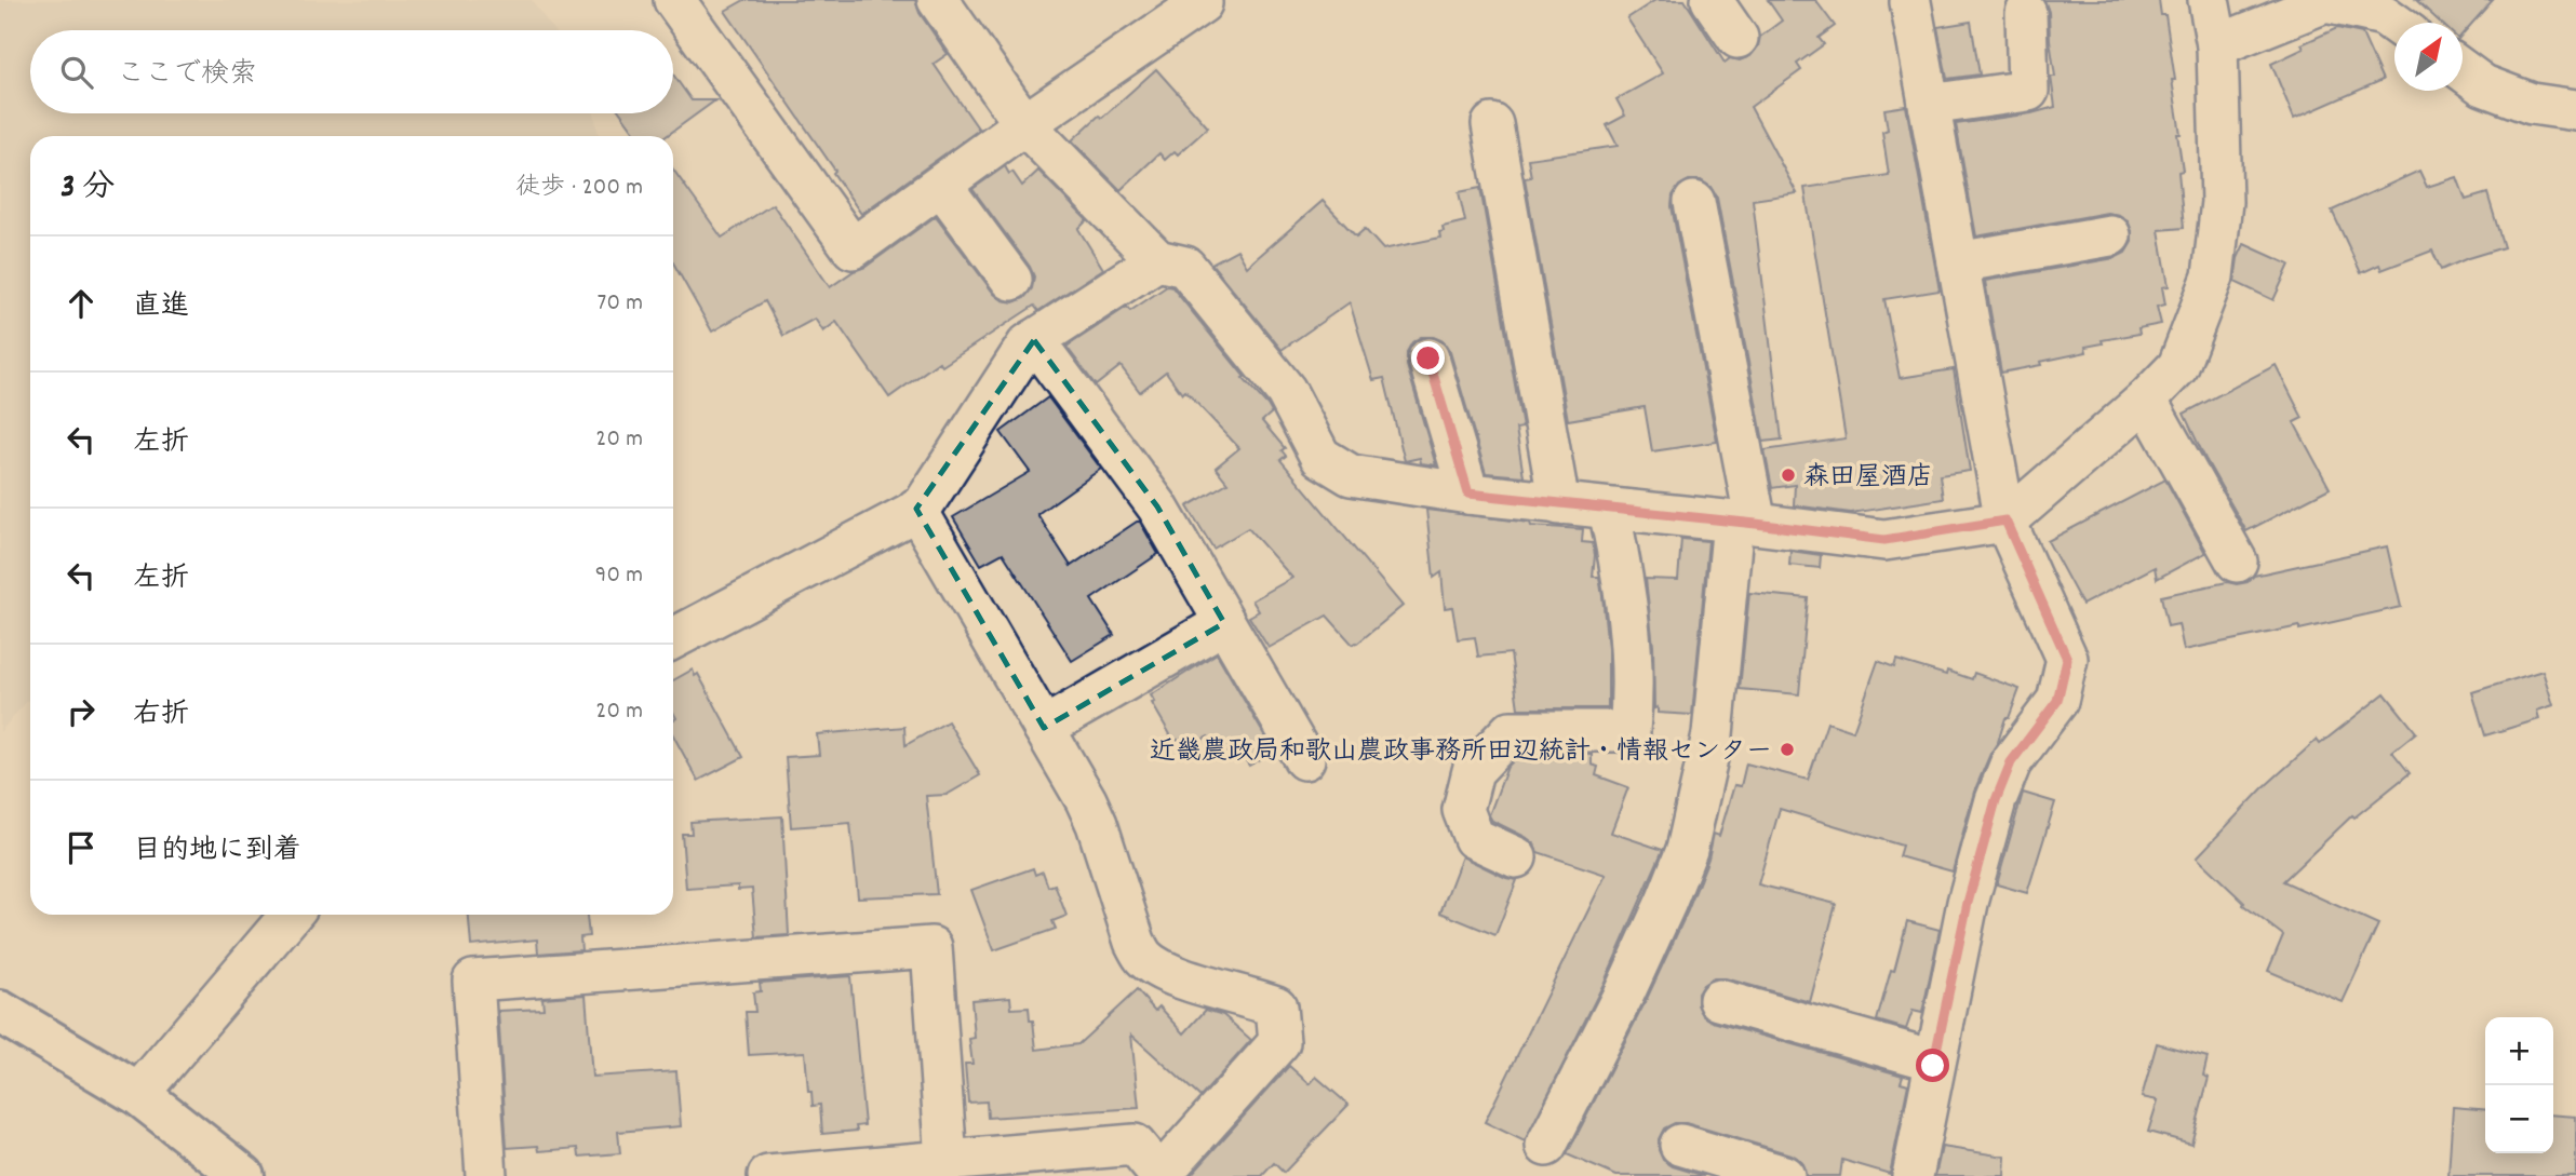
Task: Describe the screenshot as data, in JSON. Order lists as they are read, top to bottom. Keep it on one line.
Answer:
{"places":["森田屋酒店","近畿農政局和歌山農政事務所田辺統計・情報センター"],"north":"top right","page":{"search":"ここで検索","heading":["3 分","徒歩 · 200 m"],"list":[["直進","70 m"],["左折","20 m"],["左折","90 m"],["右折","20 m"],"目的地に到着"],"map_buttons":["+","−"]}}
